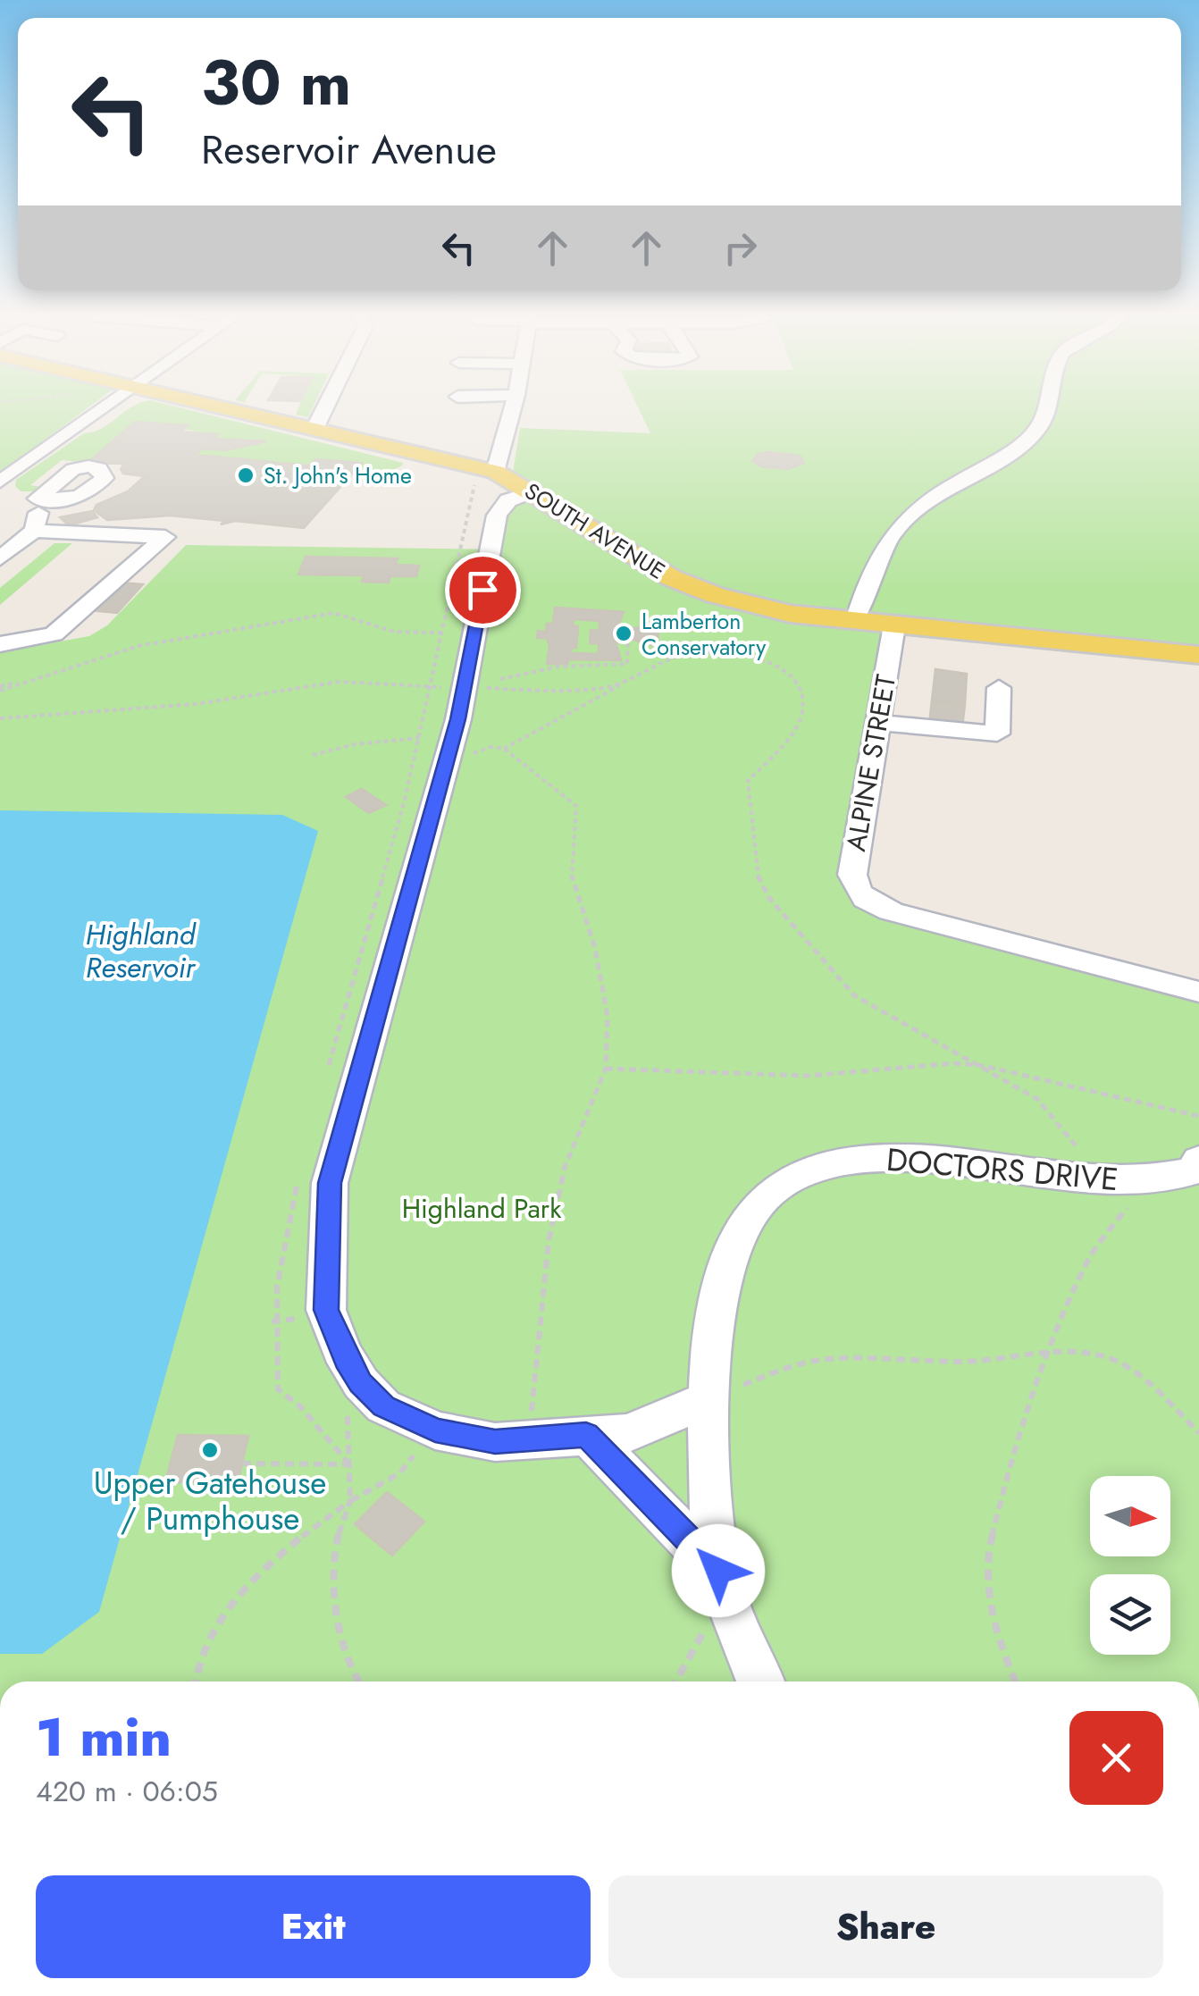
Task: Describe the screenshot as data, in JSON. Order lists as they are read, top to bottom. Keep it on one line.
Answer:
{"streets":{"main road":["SOUTH AVENUE"],"street":["ALPINE STREET","DOCTORS DRIVE"]},"crossings":[["SOUTH AVENUE","ALPINE STREET"]],"water":["Highland Reservoir"],"parks":["Highland Park"],"places":["St. John's Home","Lamberton Conservatory","Upper Gatehouse / Pumphouse"],"north":"right","page":{"turn":["30 m","Reservoir Avenue"],"heading":["1 min","420 m · 06:05"],"buttons":["Exit","Share"]}}
